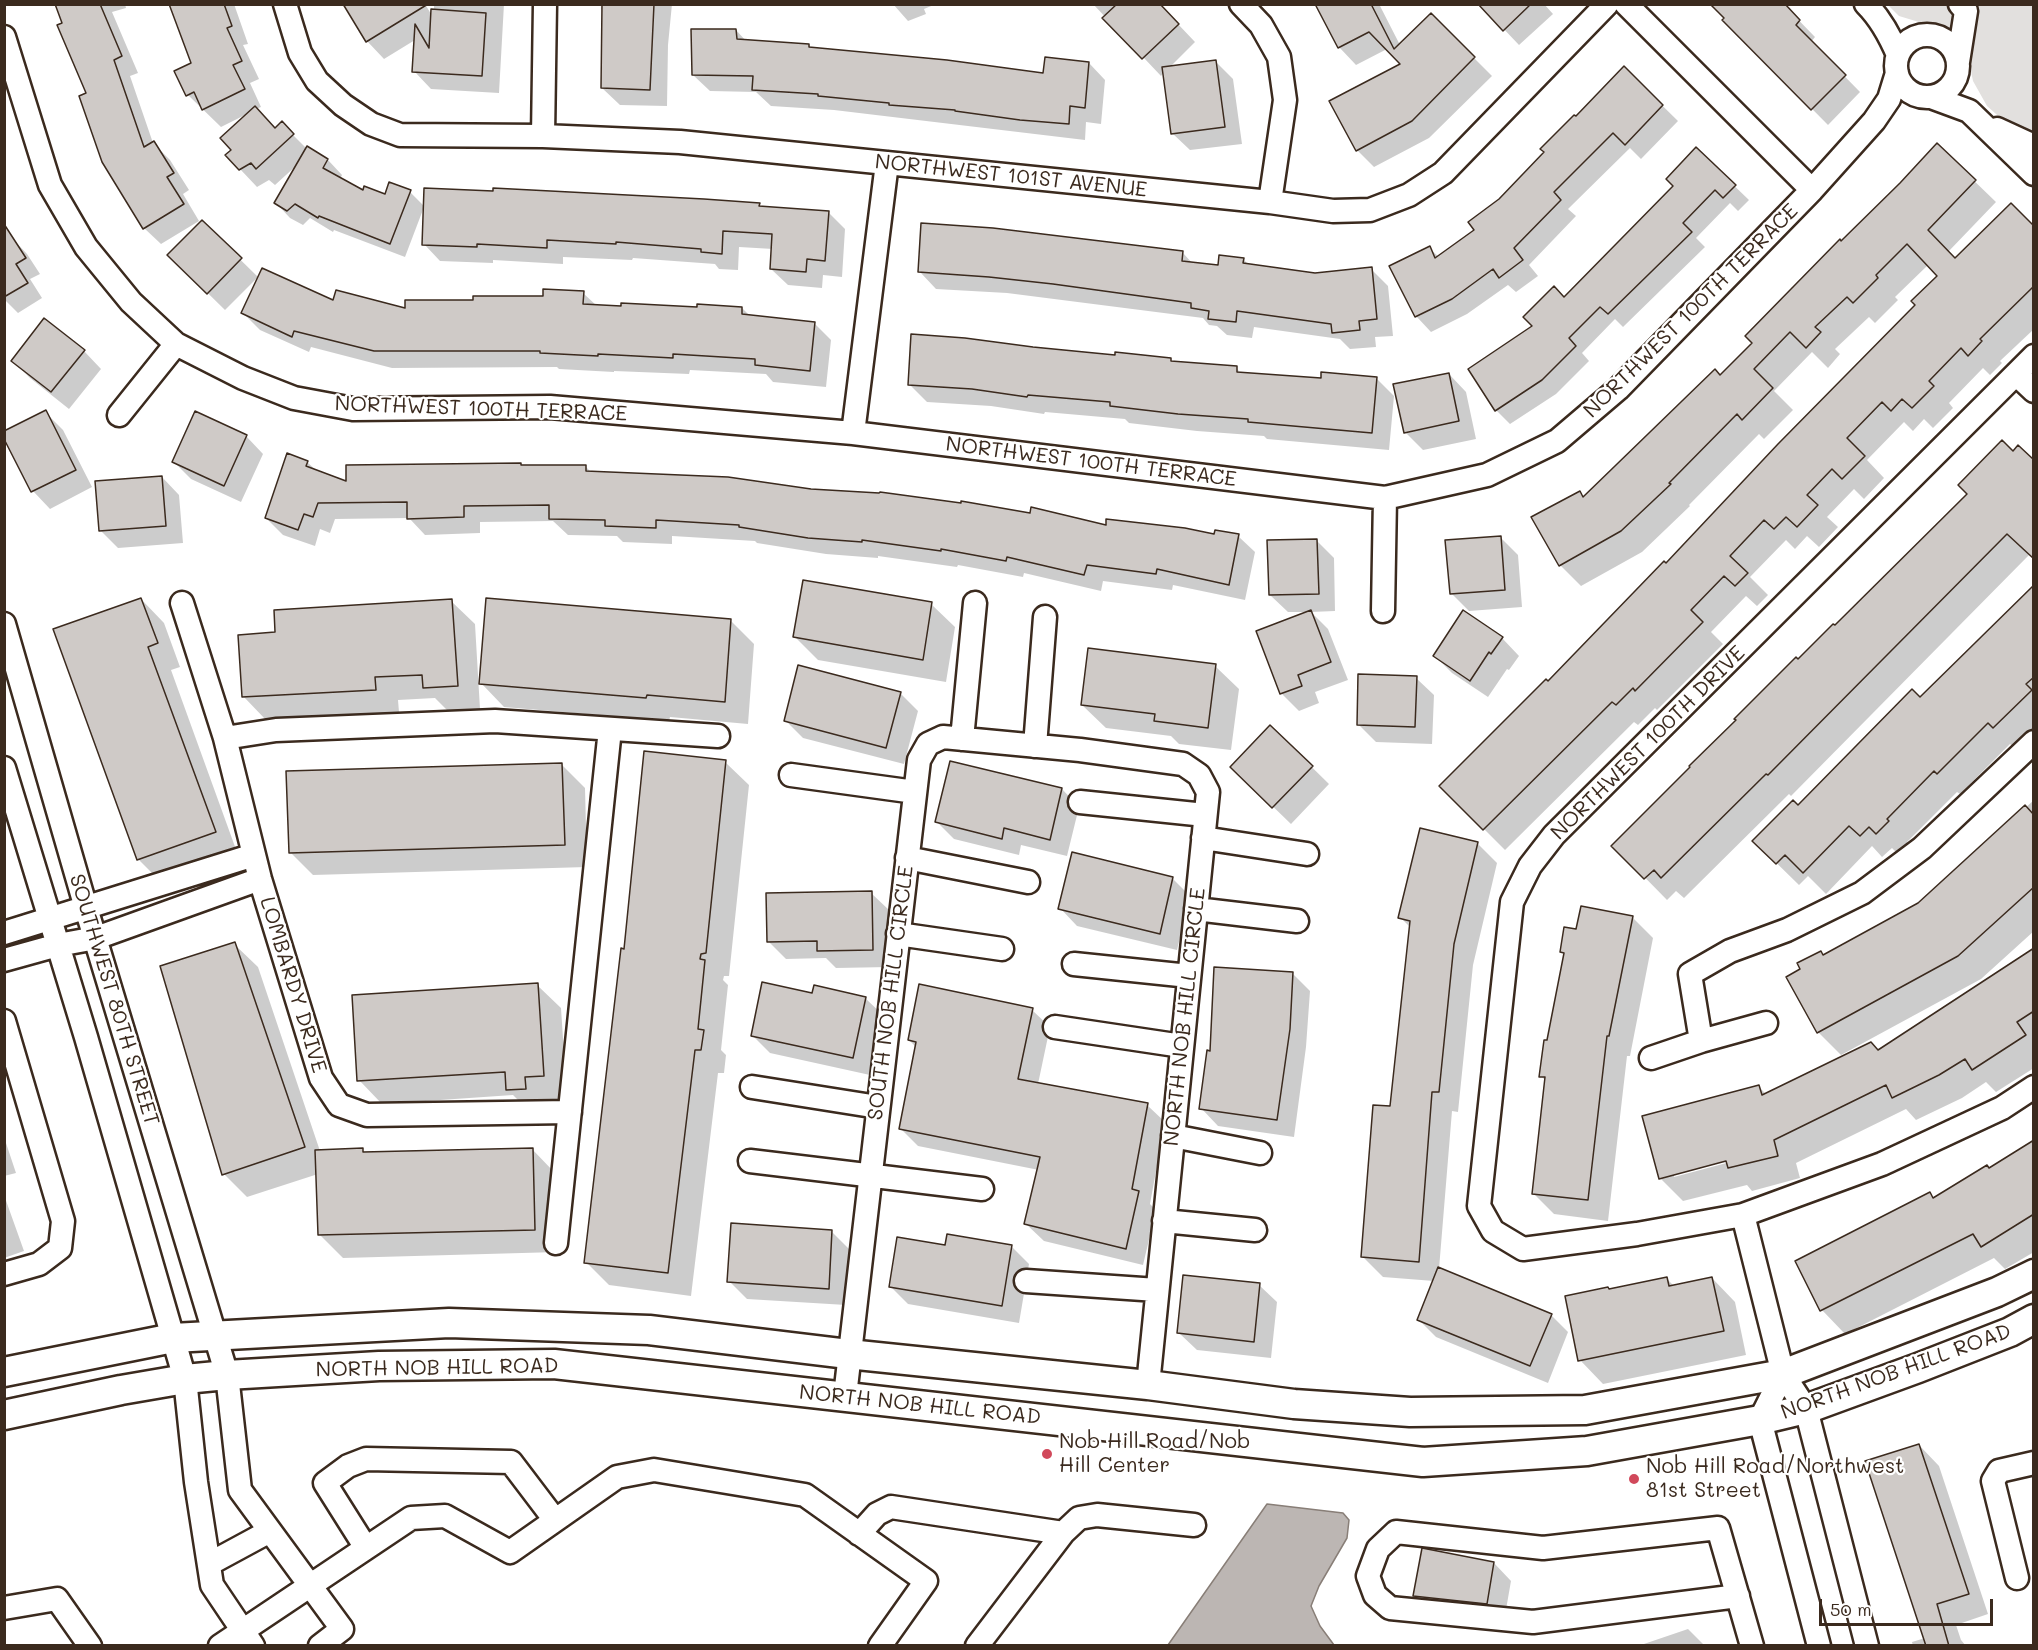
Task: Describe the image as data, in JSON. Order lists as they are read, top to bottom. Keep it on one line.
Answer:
{"streets":{"main road":["NORTH NOB HILL ROAD"],"street":["NORTHWEST 101ST AVENUE","NORTHWEST 100TH TERRACE","NORTHWEST 100TH DRIVE","LOMBARDY DRIVE","SOUTH NOB HILL CIRCLE","SOUTHWEST 80TH STREET","NORTH NOB HILL CIRCLE"]},"crossings":[["SOUTH NOB HILL CIRCLE","NORTH NOB HILL CIRCLE"],["SOUTH NOB HILL CIRCLE","NORTH NOB HILL ROAD"],["SOUTHWEST 80TH STREET","NORTH NOB HILL ROAD"],["NORTH NOB HILL CIRCLE","NORTH NOB HILL ROAD"]],"places":["Nob Hill Road/Nob Hill Center","Nob Hill Road/Northwest 81st Street"],"scale_bar":"50 m"}
